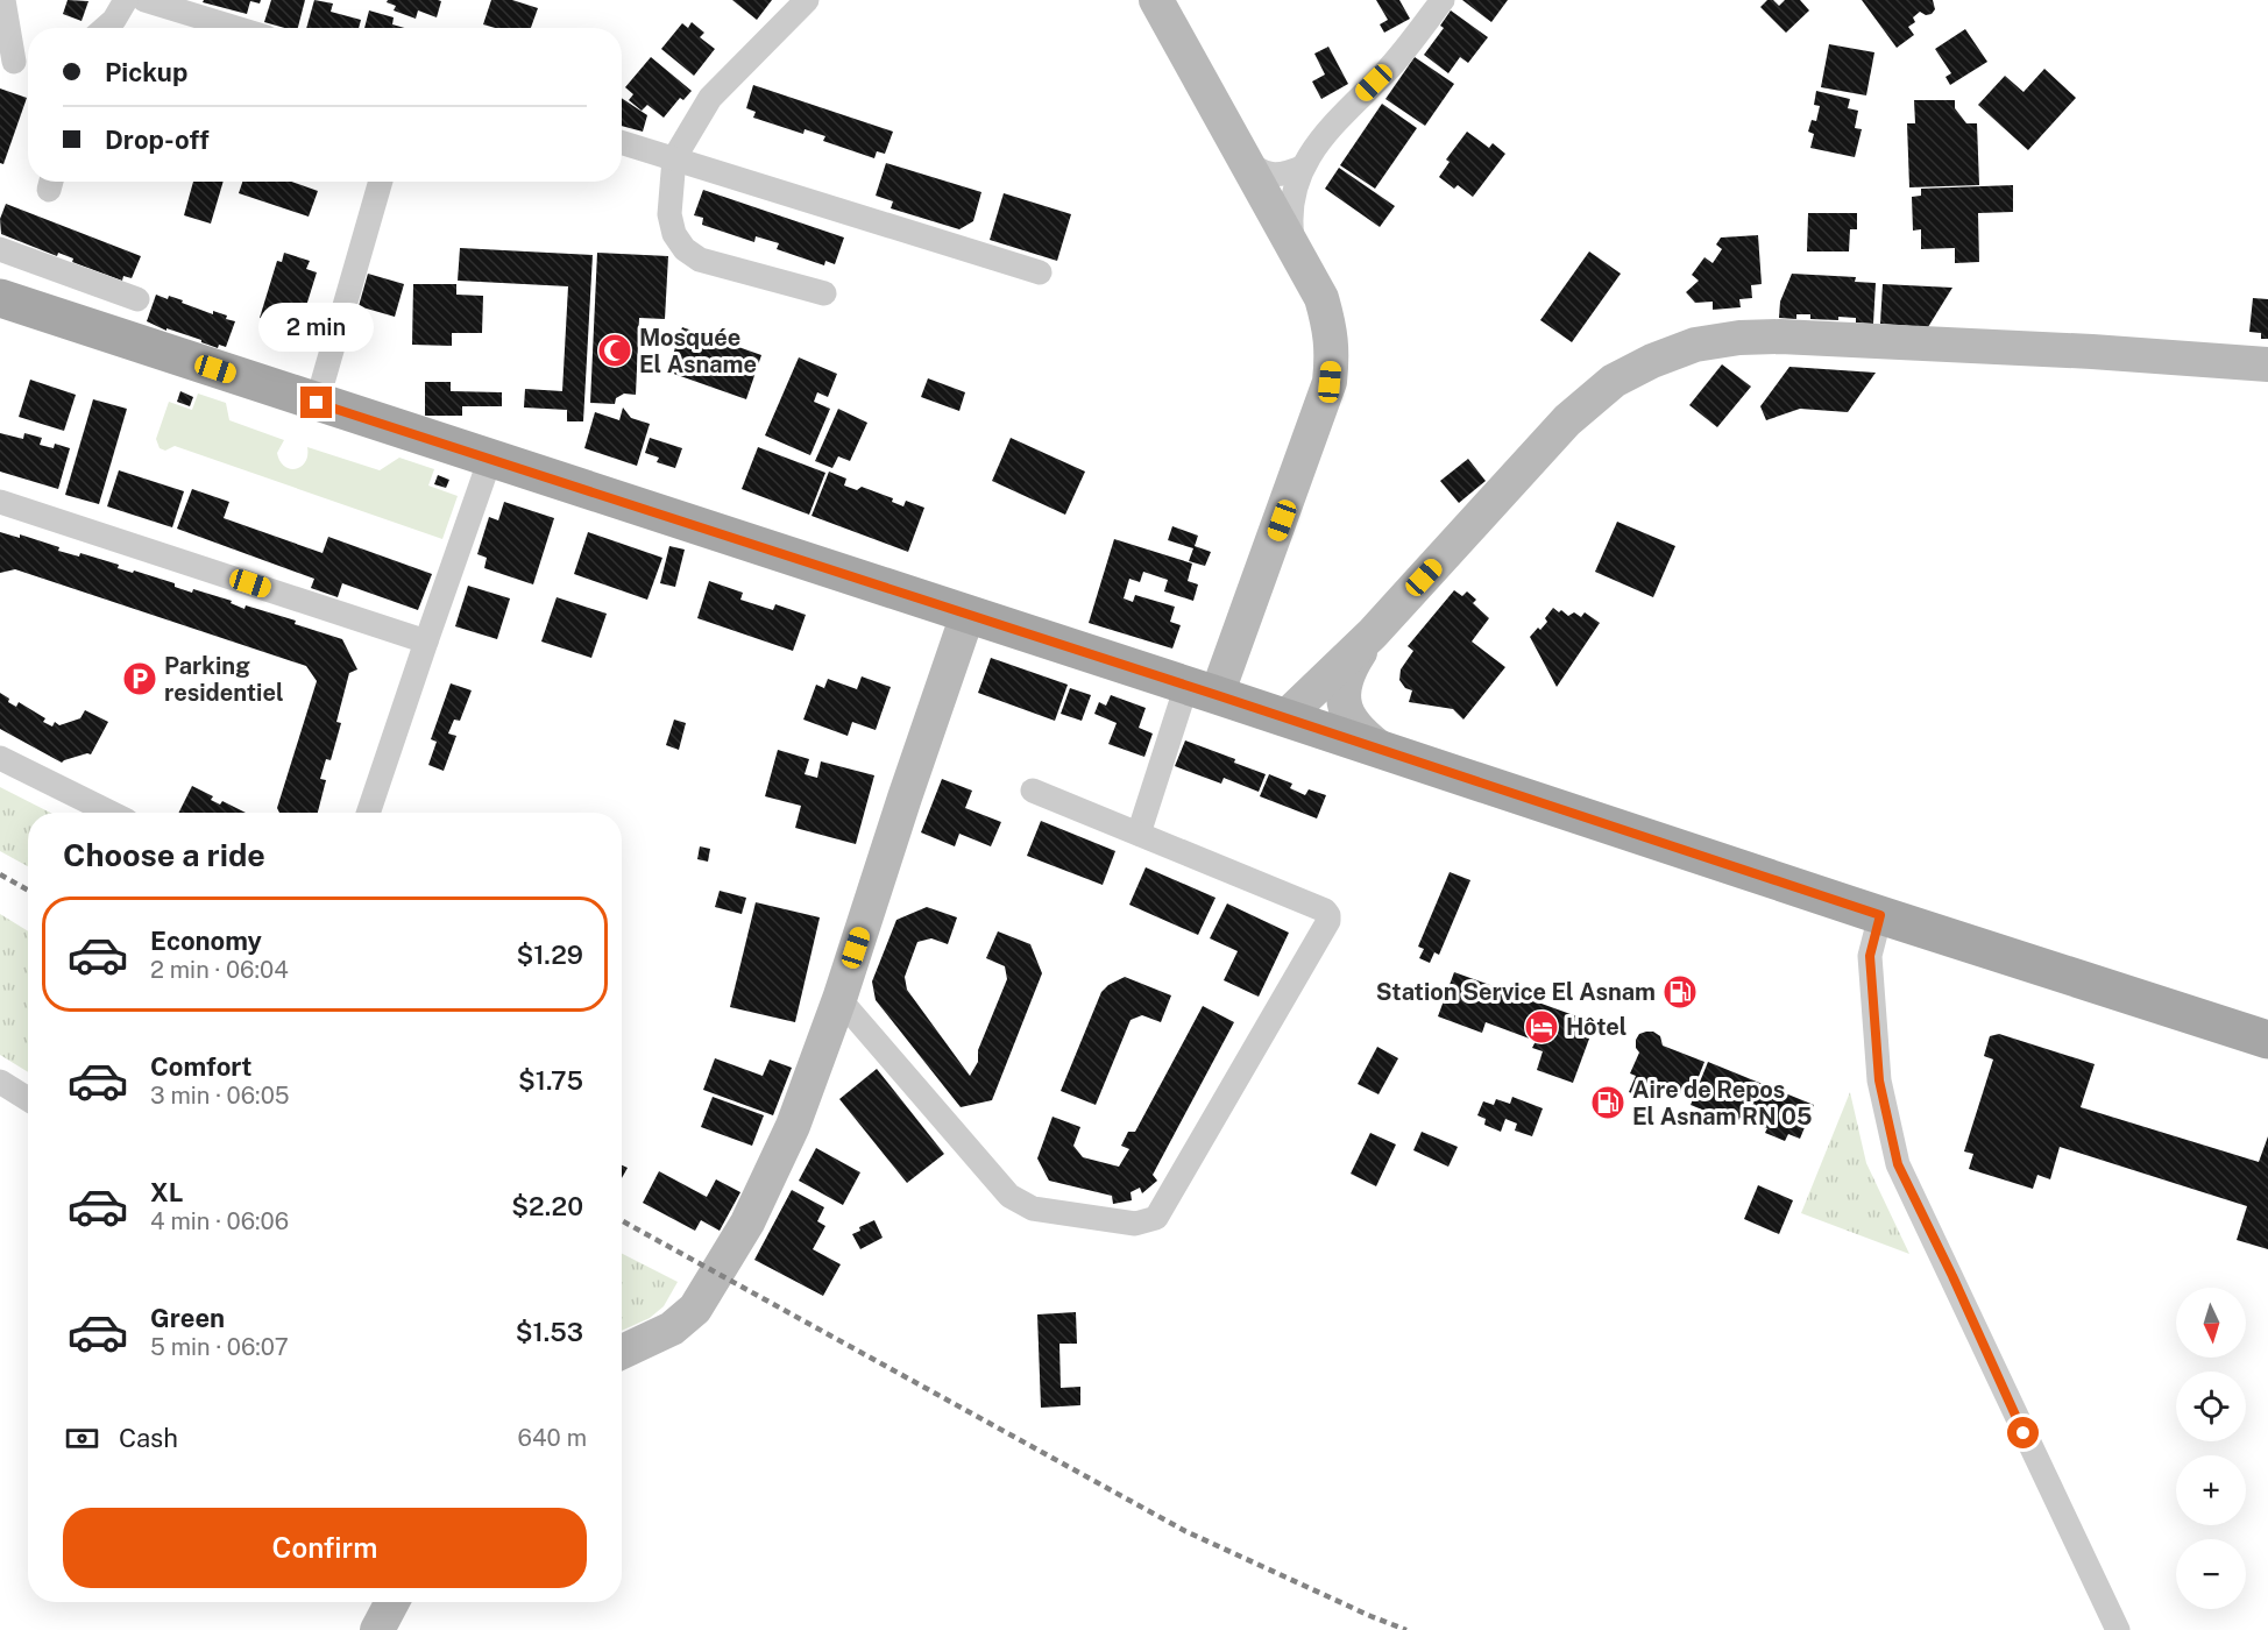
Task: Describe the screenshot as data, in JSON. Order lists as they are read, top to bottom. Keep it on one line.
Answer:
{"places":{"mosque":["Mosquée El Asname"],"parking":["Parking residentiel"],"fuel station":["Station Service El Asnam","Aire de Repos El Asnam RN 05"],"hotel":["Hôtel"]},"north":"bottom","page":{"banner":["Pickup","Drop-off"],"bubble":"2 min","heading":"Choose a ride","list":[{"name":"Economy","note":"2 min · 06:04","value":"$1.29"},{"name":"Comfort","note":"3 min · 06:05","value":"$1.75"},{"name":"XL","note":"4 min · 06:06","value":"$2.20"},{"name":"Green","note":"5 min · 06:07","value":"$1.53"}],"map_buttons":["+","−"],"pay":["Cash","640 m"],"buttons":"Confirm"}}
